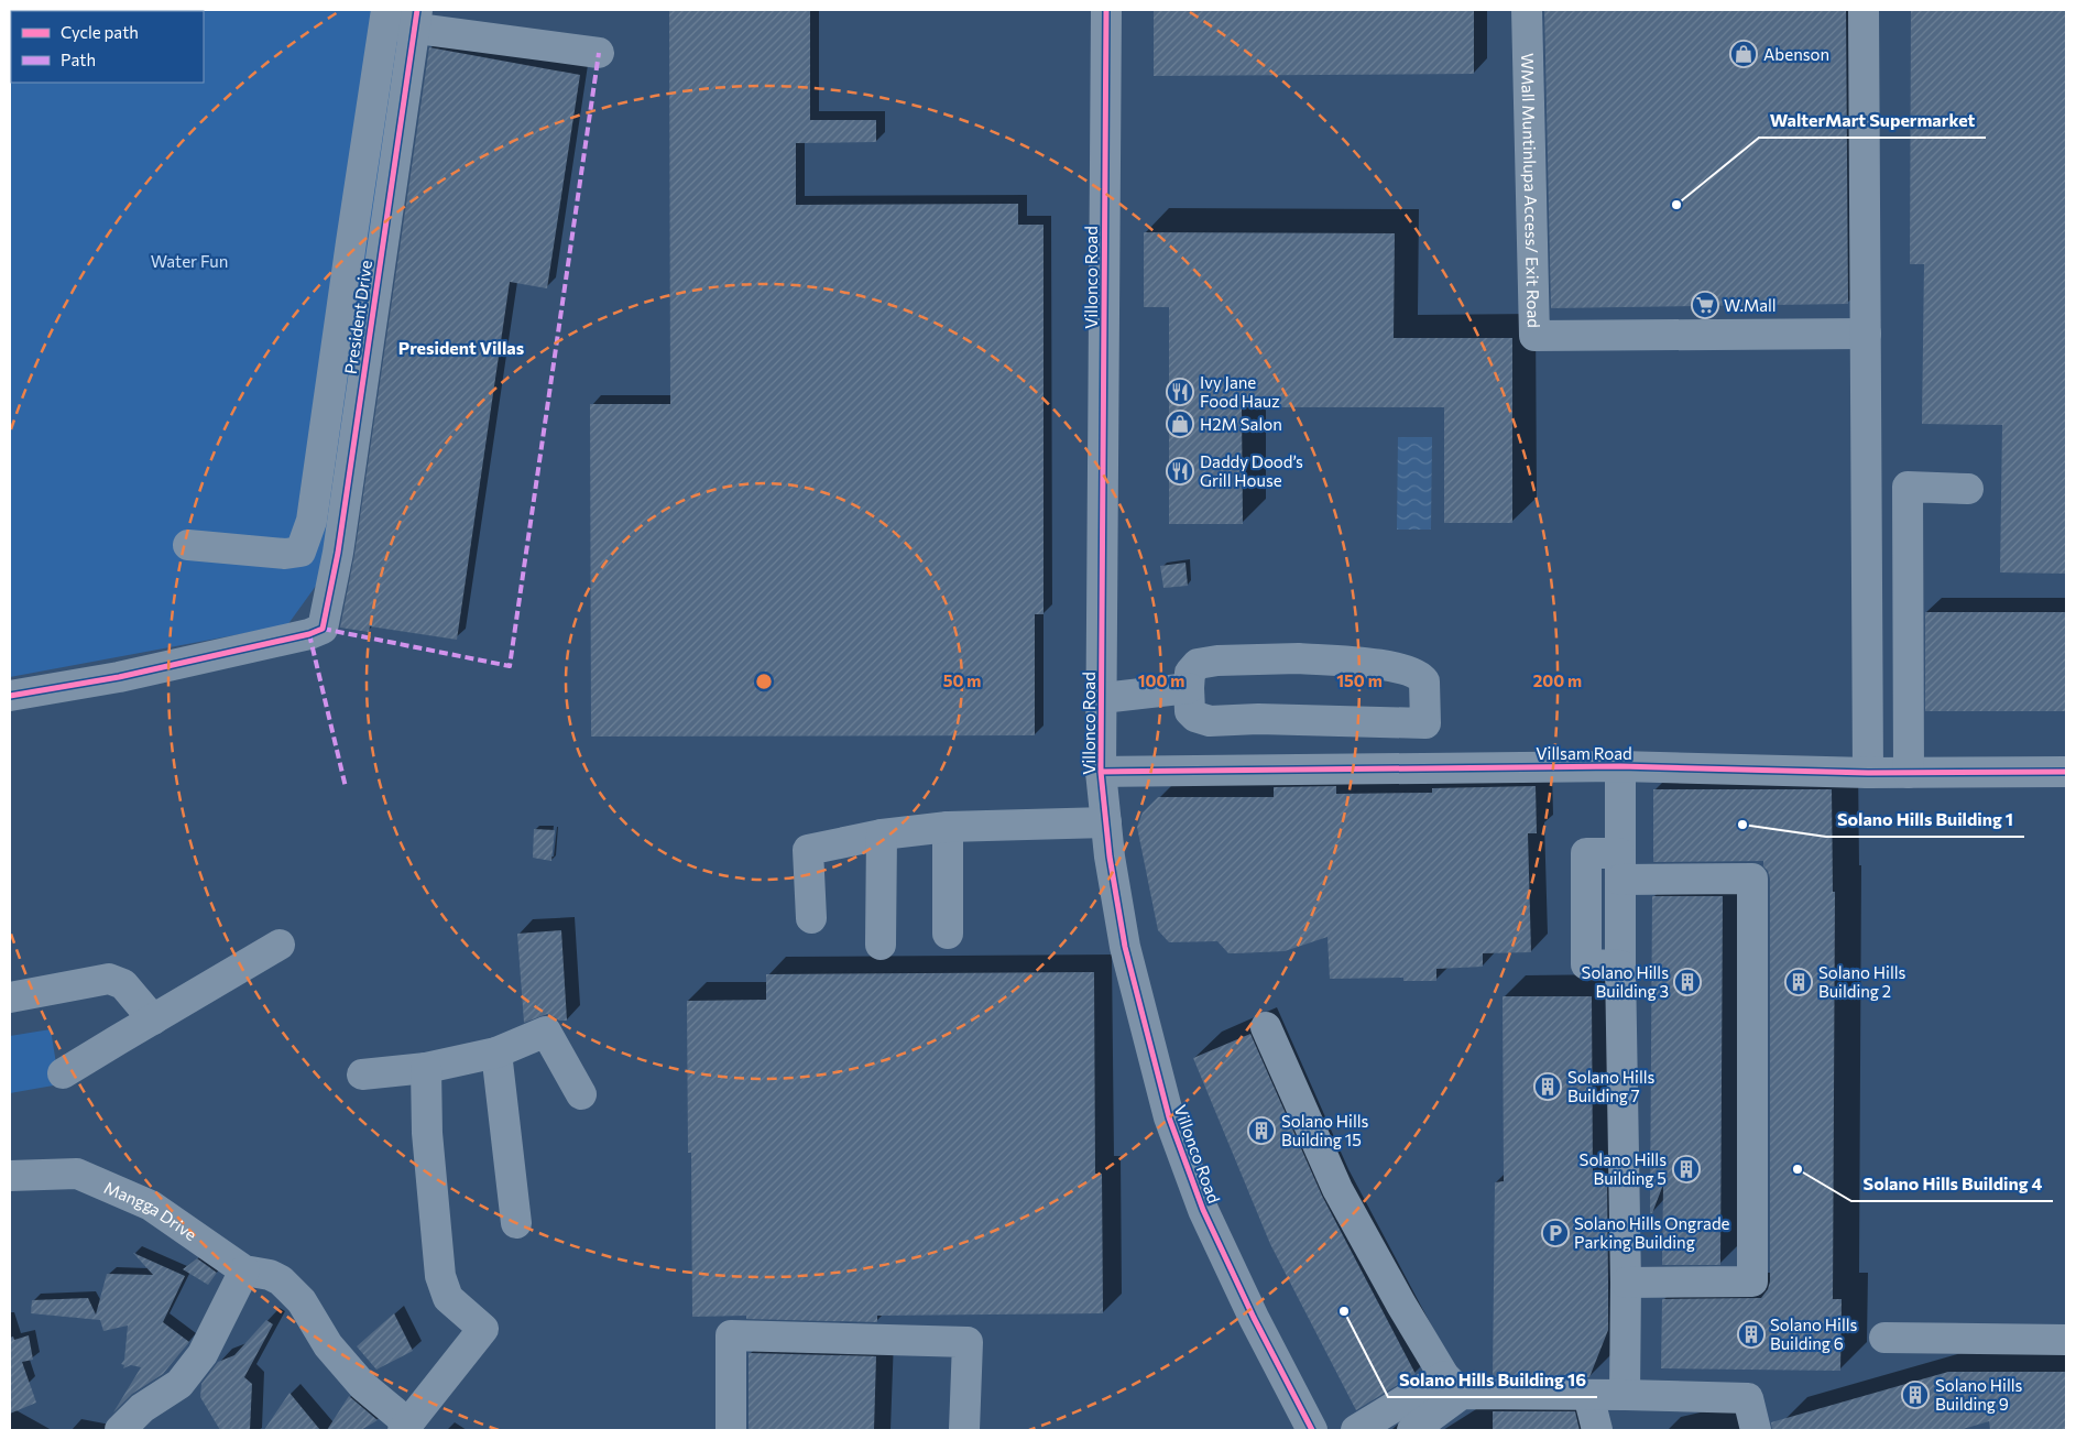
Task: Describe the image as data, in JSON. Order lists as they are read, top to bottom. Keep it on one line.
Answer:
{"streets":{"street":["WMall Muntinlupa Access/ Exit Road","Villonco Road","President Drive","Villsam Road","Mangga Drive"]},"crossings":[["Villonco Road","Villsam Road"]],"districts":["President Villas"],"parks":["Water Fun"],"places":{"shop":["Abenson","H2M Salon"],"other":["WalterMart Supermarket","Solano Hills Building 1","Solano Hills Building 4","Solano Hills Building 16"],"supermarket":["W.Mall"],"restaurant":["Ivy Jane Food Hauz","Daddy Dood’s Grill House"],"building":["Solano Hills Building 3","Solano Hills Building 2","Solano Hills Building 7","Solano Hills Building 15","Solano Hills Building 5","Solano Hills Building 6","Solano Hills Building 9"],"parking":["Solano Hills Ongrade Parking Building"]},"legend":["Cycle path","Path"],"rings":["50 m","100 m","150 m","200 m"]}
